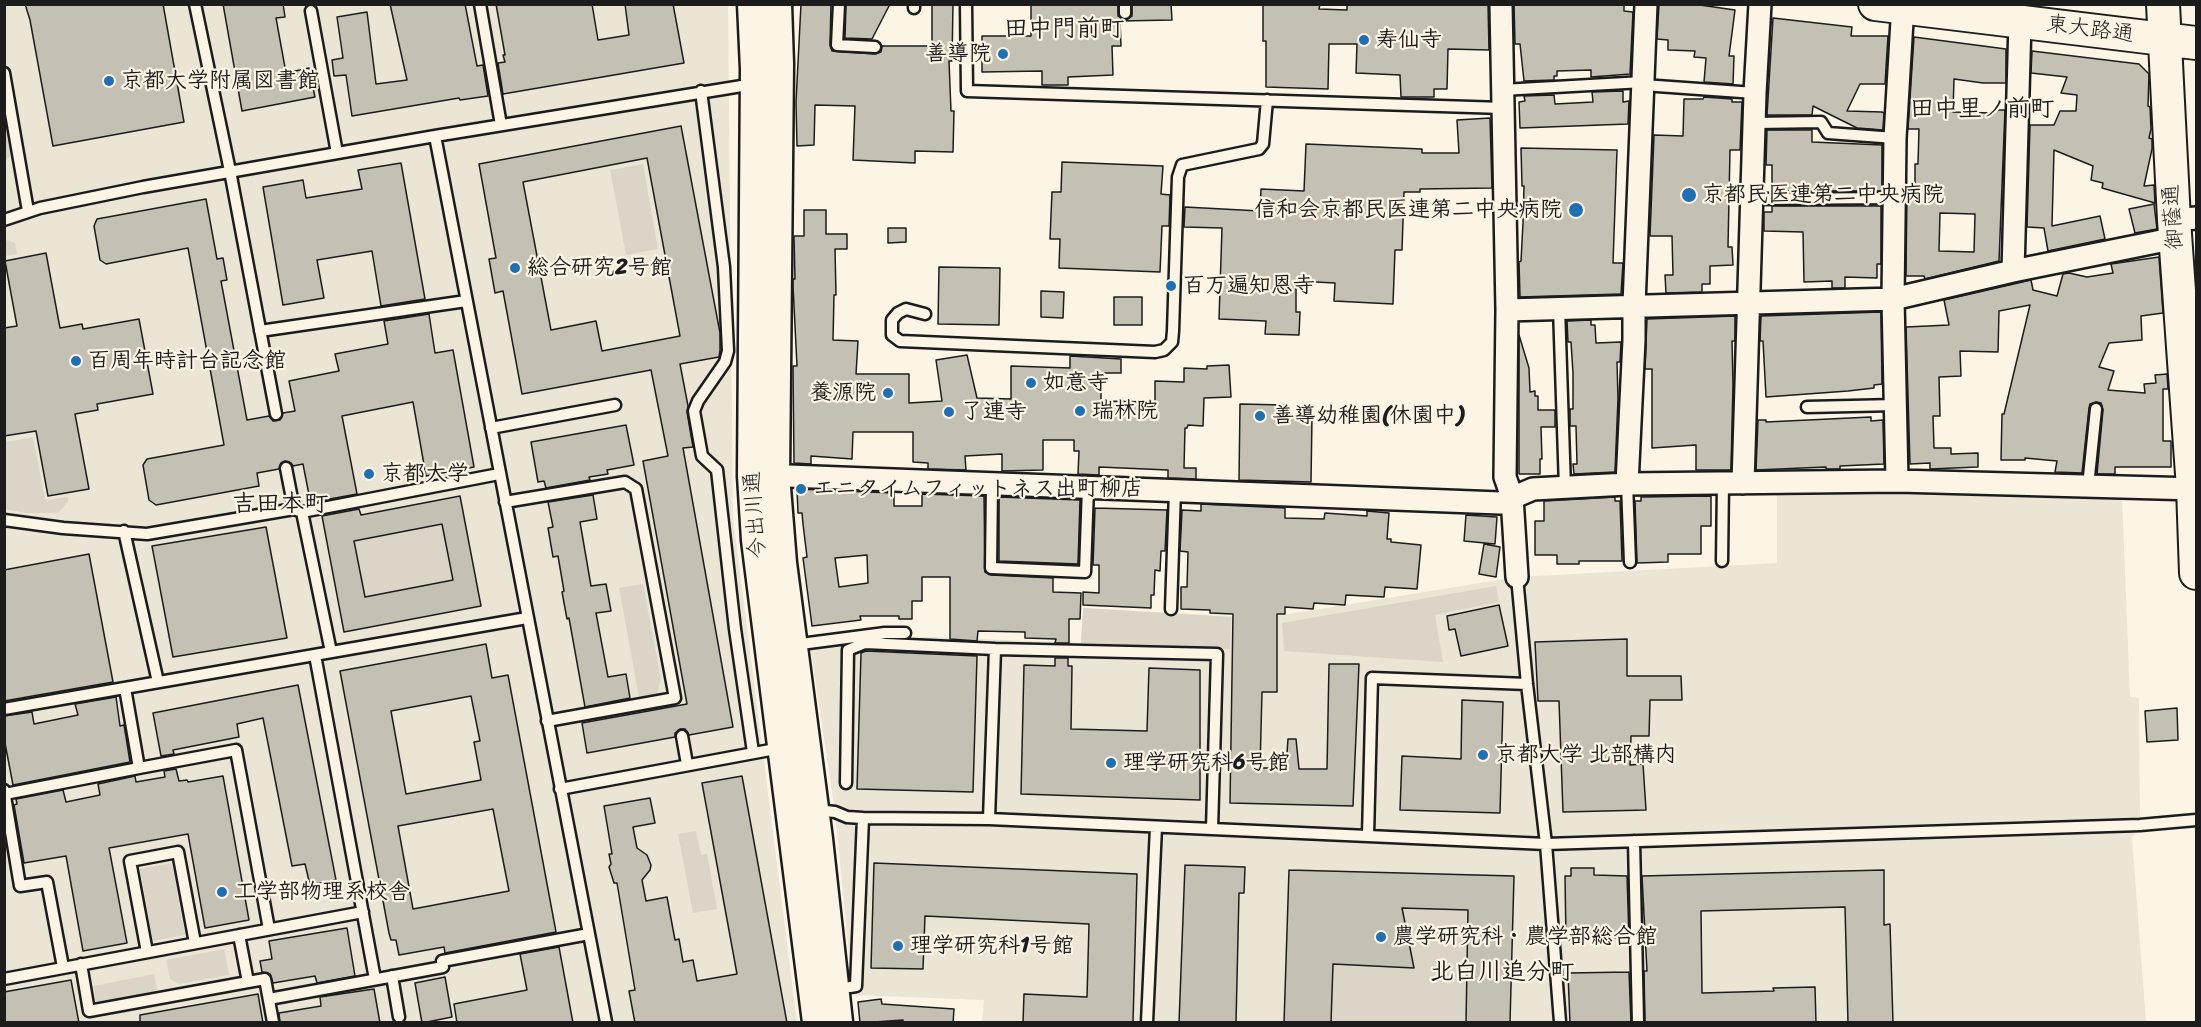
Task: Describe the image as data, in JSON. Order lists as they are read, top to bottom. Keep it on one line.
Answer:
{"streets":{"main road":["東大路通","御蔭通","今出川通"]},"crossings":[["東大路通","御蔭通"]],"districts":["田中門前町","田中里ノ前町","吉田本町","北白川追分町"],"places":["寿仙寺","善導院","京都大学附属図書館","京都民医連第二中央病院","信和会京都民医連第二中央病院","総合研究2号館","百万遍知恩寺","百周年時計台記念館","如意寺","養源院","瑞林院","了連寺","善導幼稚園(休園中)","京都大学","エニタイムフィットネス出町柳店","京都大学 北部構内","理学研究科6号館","工学部物理系校舎","農学研究科・農学部総合館","理学研究科1号館"]}
